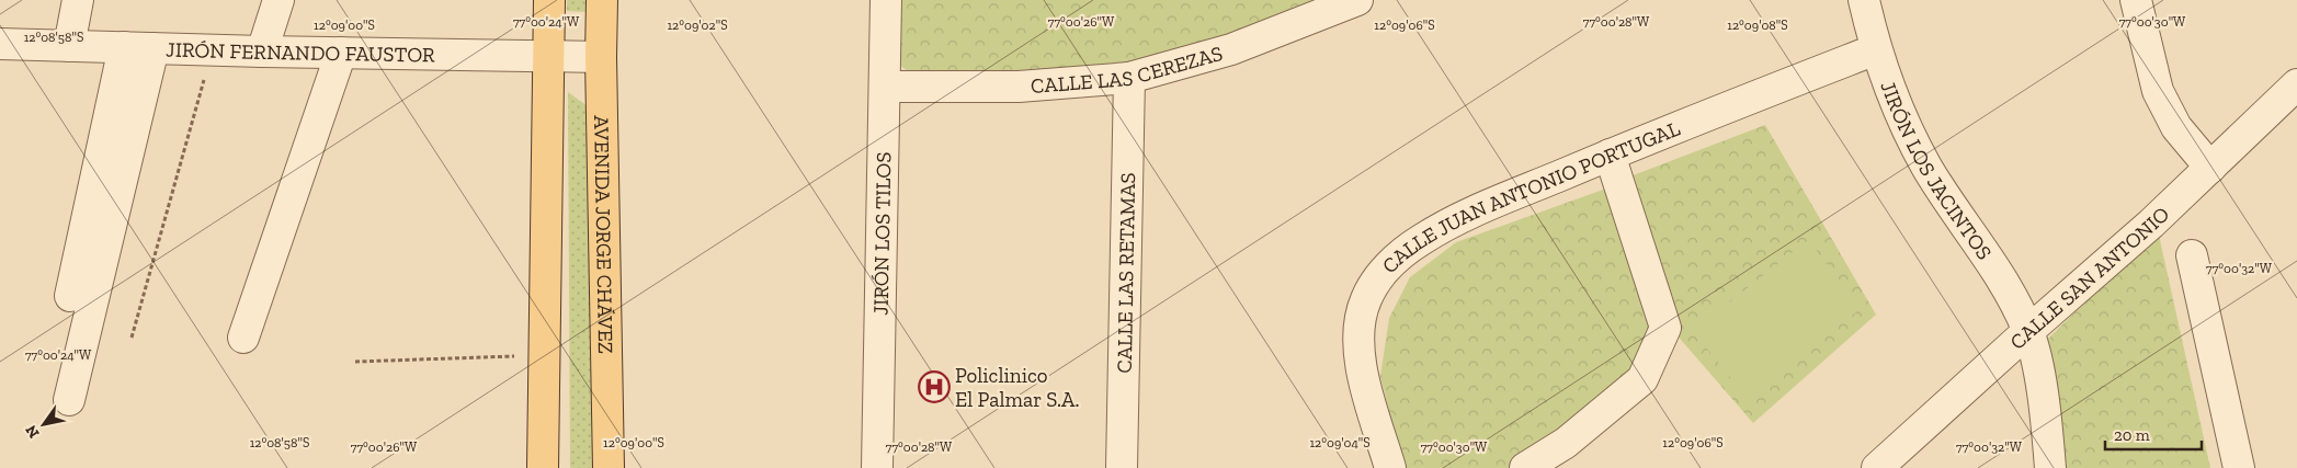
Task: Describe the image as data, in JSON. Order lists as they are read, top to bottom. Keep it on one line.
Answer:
{"streets":{"main road":["AVENIDA JORGE CHÁVEZ"],"street":["JIRÓN FERNANDO FAUSTOR","CALLE LAS CEREZAS","JIRÓN LOS JACINTOS","CALLE JUAN ANTONIO PORTUGAL","JIRÓN LOS TILOS","CALLE LAS RETAMAS","CALLE SAN ANTONIO"]},"crossings":[["JIRÓN FERNANDO FAUSTOR","AVENIDA JORGE CHÁVEZ"],["CALLE LAS CEREZAS","JIRÓN LOS TILOS"],["CALLE LAS CEREZAS","CALLE LAS RETAMAS"],["JIRÓN LOS JACINTOS","CALLE JUAN ANTONIO PORTUGAL"],["JIRÓN LOS JACINTOS","CALLE SAN ANTONIO"]],"places":{"hospital":["Policlinico El Palmar S.A."]},"scale_bar":"20 m","north":"bottom left","coordinates":["77°00'24\"W","77°00'26\"W","77°00'28\"W","77°00'30\"W","12°09'00\"S","12°09'02\"S","12°09'06\"S","12°09'08\"S","12°08'58\"S","77°00'32\"W","12°09'04\"S"]}
